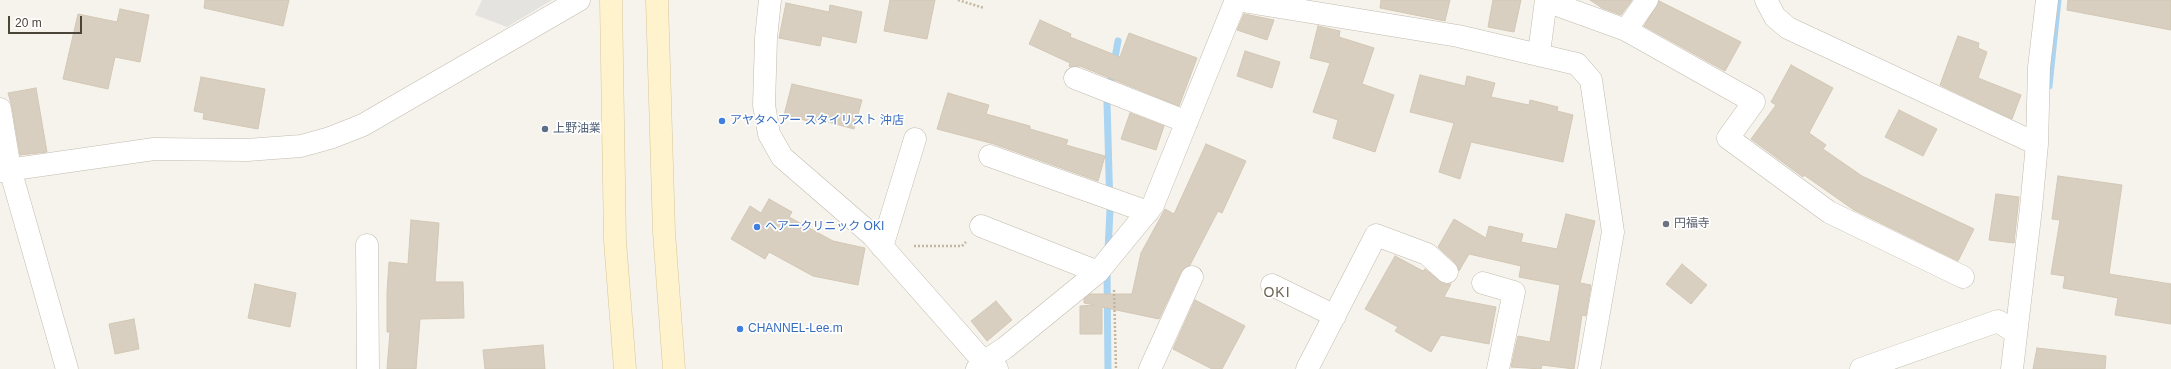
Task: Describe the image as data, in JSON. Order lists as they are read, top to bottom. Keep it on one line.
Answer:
{"districts":["OKI"],"places":["アヤタヘアー スタイリスト 沖店","上野油業","円福寺","ヘアークリニック OKI","CHANNEL-Lee.m"],"scale_bar":"20 m"}
